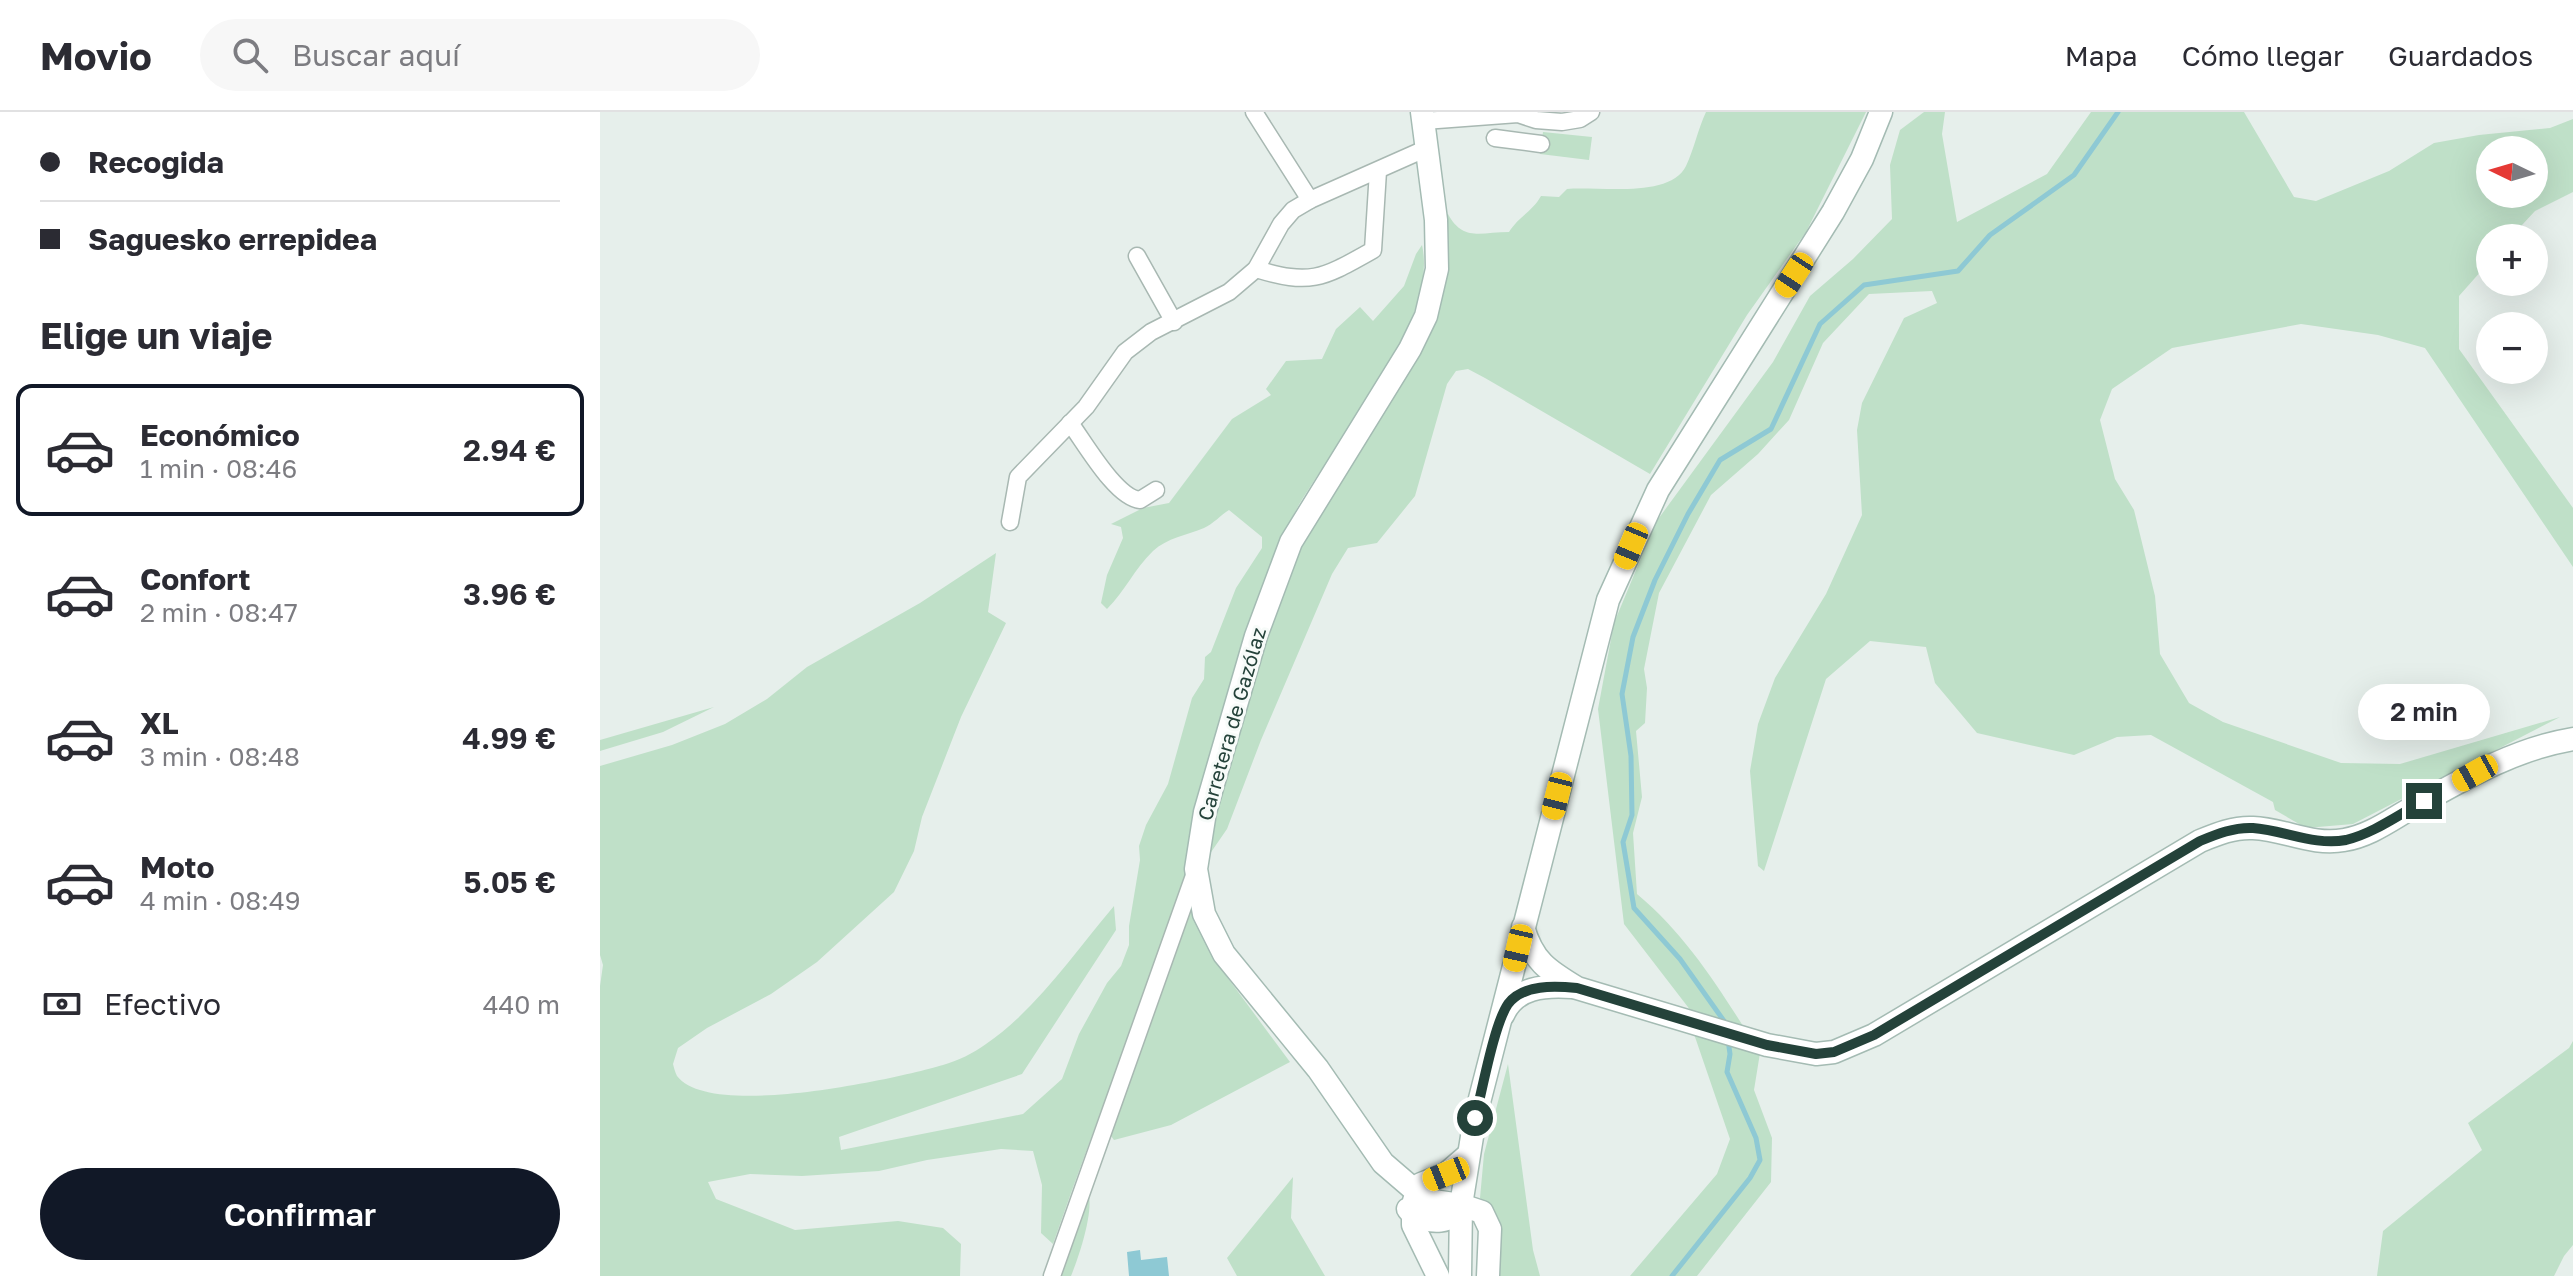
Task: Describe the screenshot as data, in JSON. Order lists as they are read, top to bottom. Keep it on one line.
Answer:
{"streets":{"street":["Carretera de Gazólaz"]},"north":"left","page":{"header":"Movio","search":"Buscar aquí","nav":["Mapa","Cómo llegar","Guardados"],"banner":["Recogida","Saguesko errepidea"],"map_buttons":["+","−"],"heading":"Elige un viaje","list":[{"name":"Económico","note":"1 min · 08:46","value":"2.94 €"},{"name":"Confort","note":"2 min · 08:47","value":"3.96 €"},{"name":"XL","note":"3 min · 08:48","value":"4.99 €"},{"name":"Moto","note":"4 min · 08:49","value":"5.05 €"}],"bubble":"2 min","pay":["Efectivo","440 m"],"buttons":"Confirmar"}}
